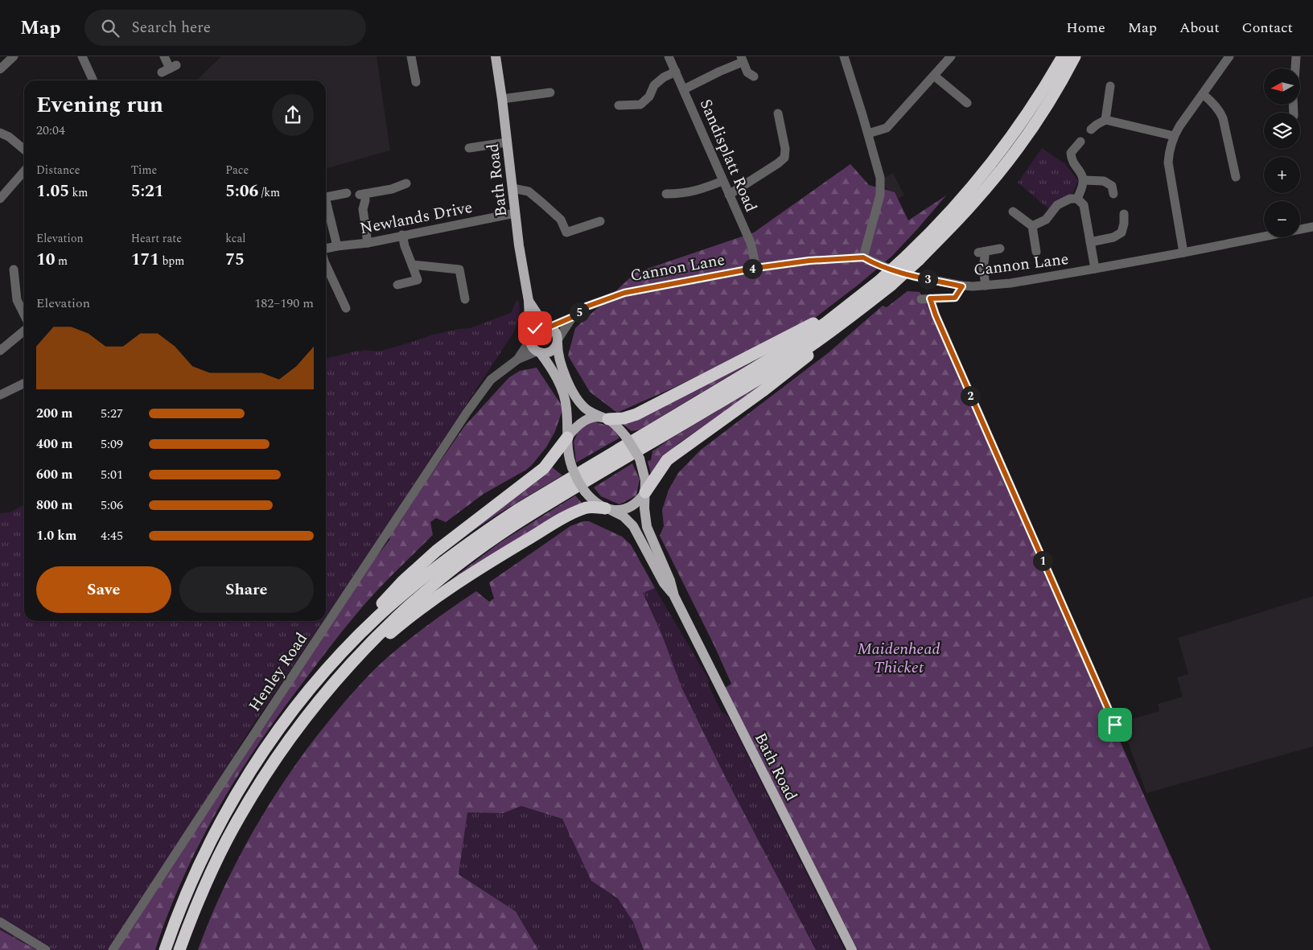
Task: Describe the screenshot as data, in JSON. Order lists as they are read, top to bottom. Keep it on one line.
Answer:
{"streets":{"main road":["Bath Road"],"street":["Sandisplatt Road","Newlands Drive","Cannon Lane","Henley Road"]},"crossings":[["Sandisplatt Road","Cannon Lane"],["Bath Road","Newlands Drive"],["Bath Road","Cannon Lane"],["Bath Road","Henley Road"],["Cannon Lane","Henley Road"]],"parks":["Maidenhead Thicket"],"north":"left","page":{"header":"Map","search":"Search here","nav":["Home","Map","About","Contact"],"map_buttons":["+","−"],"heading":["Evening run","20:04"],"stats":[["Distance","1.05 km"],["Time","5:21"],["Pace","5:06 /km"],["Elevation","10 m"],["Heart rate","171 bpm"],["kcal","75"]],"pins":["4","3","5","2","1"],"chart":["Elevation","182–190 m"],"list":[{"name":"200 m","note":"5:27"},{"name":"400 m","note":"5:09"},{"name":"600 m","note":"5:01"},{"name":"800 m","note":"5:06"},{"name":"1.0 km","note":"4:45"}],"buttons":["Save","Share"]}}
